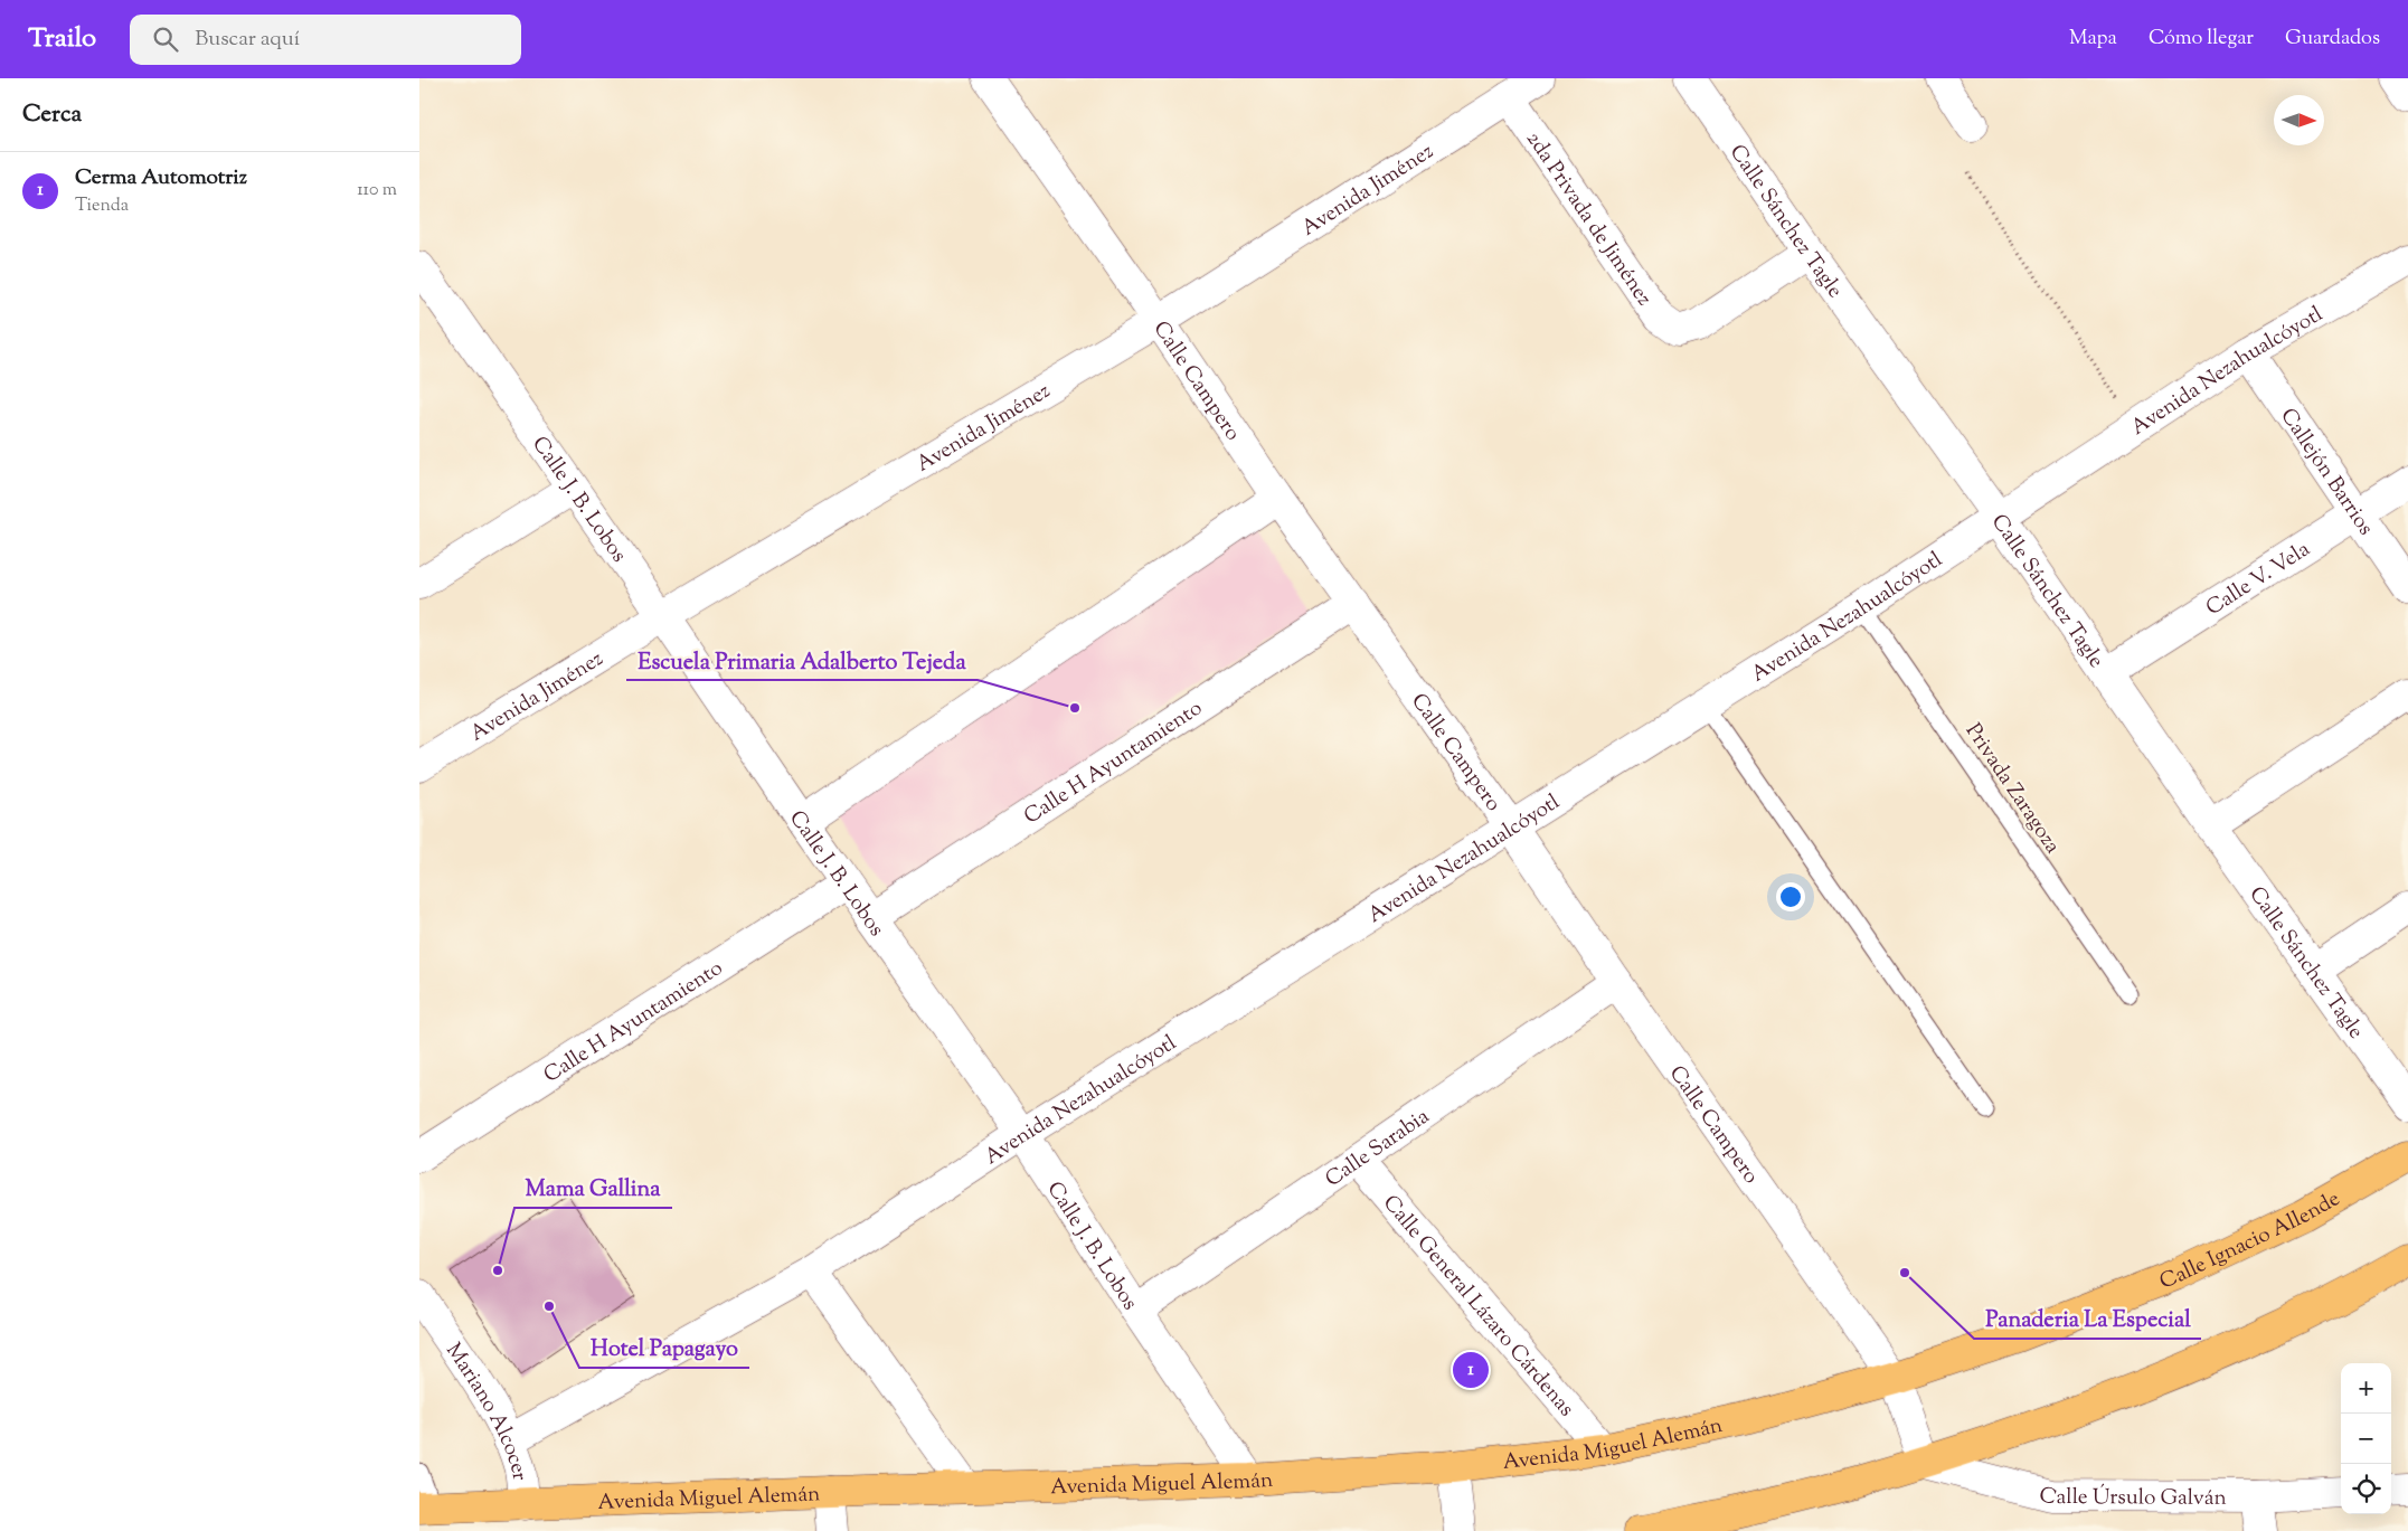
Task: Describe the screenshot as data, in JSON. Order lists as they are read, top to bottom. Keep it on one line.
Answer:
{"streets":{"main road":["Calle Ignacio Allende","Avenida Miguel Alemán"],"street":["Avenida Jiménez","2da Privada de Jiménez","Calle Sánchez Tagle","Avenida Nezahualcóyotl","Calle Campero","Callejón Barrios","Calle J. B. Lobos","Calle V. Vela","Calle H Ayuntamiento","Calle Sarabia","Calle General Lázaro Cárdenas","Mariano Alcocer","Calle Úrsulo Galván"],"lane":["Privada Zaragoza"]},"crossings":[["Avenida Jiménez","2da Privada de Jiménez"],["Avenida Jiménez","Calle Campero"],["Avenida Jiménez","Calle J. B. Lobos"],["2da Privada de Jiménez","Calle Sánchez Tagle"],["Calle Sánchez Tagle","Avenida Nezahualcóyotl"],["Calle Sánchez Tagle","Calle V. Vela"],["Avenida Nezahualcóyotl","Calle Campero"],["Avenida Nezahualcóyotl","Callejón Barrios"],["Avenida Nezahualcóyotl","Calle J. B. Lobos"],["Avenida Nezahualcóyotl","Privada Zaragoza"],["Avenida Nezahualcóyotl","Mariano Alcocer"],["Calle Campero","Calle H Ayuntamiento"],["Calle Campero","Calle Sarabia"],["Calle Campero","Calle Ignacio Allende"],["Calle Campero","Avenida Miguel Alemán"],["Calle Campero","Calle Úrsulo Galván"],["Callejón Barrios","Calle V. Vela"],["Calle J. B. Lobos","Calle H Ayuntamiento"],["Calle J. B. Lobos","Calle Sarabia"],["Calle J. B. Lobos","Avenida Miguel Alemán"],["Calle Sarabia","Calle General Lázaro Cárdenas"],["Calle Ignacio Allende","Avenida Miguel Alemán"],["Calle General Lázaro Cárdenas","Avenida Miguel Alemán"],["Mariano Alcocer","Avenida Miguel Alemán"]],"places":["Escuela Primaria Adalberto Tejeda","Mama Gallina","Panaderia La Especial","Hotel Papagayo"],"north":"right","page":{"header":"Trailo","search":"Buscar aquí","nav":["Mapa","Cómo llegar","Guardados"],"heading":"Cerca","list":[{"mark":"1","name":"Cerma Automotriz","note":"Tienda","value":"110 m"}],"pins":"1","map_buttons":["+","−"]}}
